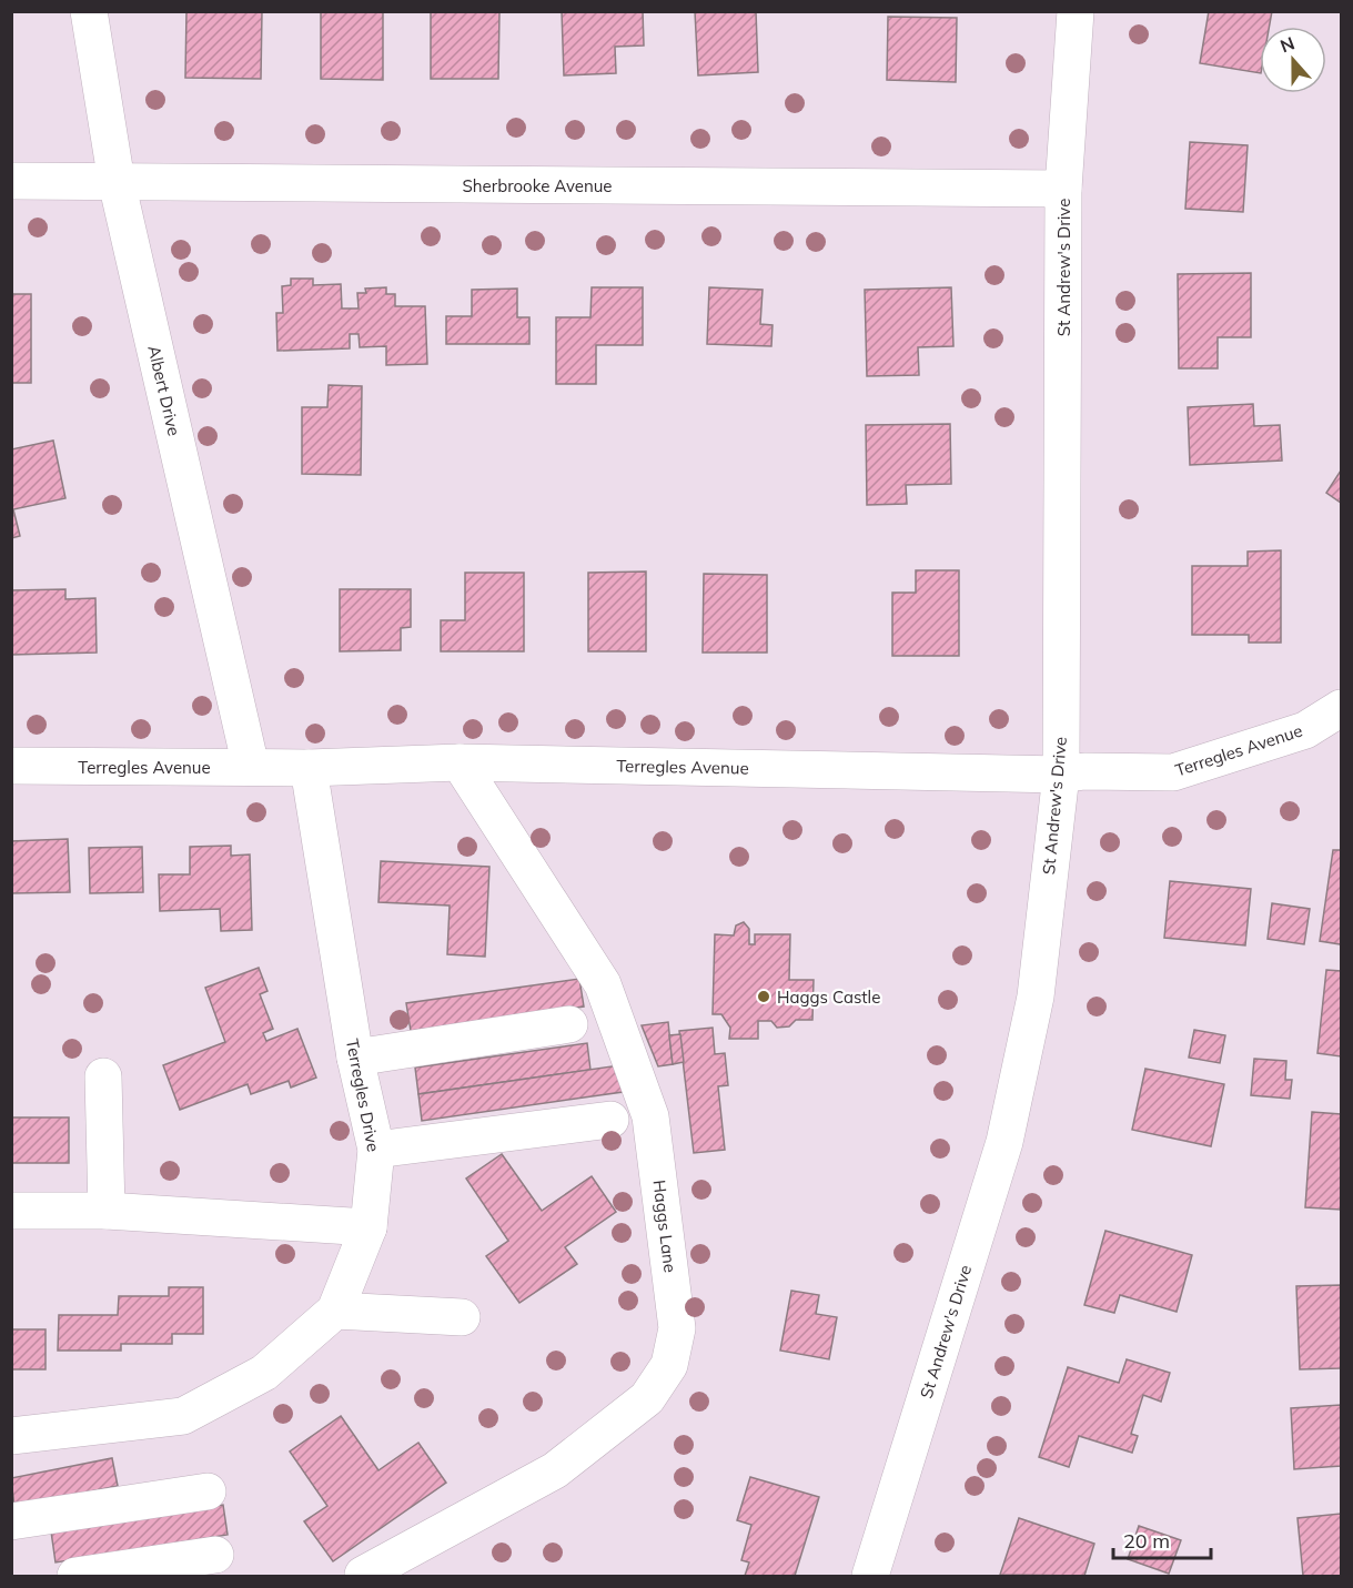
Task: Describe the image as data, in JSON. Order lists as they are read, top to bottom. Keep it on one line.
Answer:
{"streets":{"street":["Sherbrooke Avenue","St Andrew's Drive","Albert Drive","Terregles Avenue","Terregles Drive","Haggs Lane"]},"crossings":[["Sherbrooke Avenue","St Andrew's Drive"],["Sherbrooke Avenue","Albert Drive"],["St Andrew's Drive","Terregles Avenue"],["Albert Drive","Terregles Avenue"],["Terregles Avenue","Terregles Drive"],["Terregles Avenue","Haggs Lane"]],"places":["Haggs Castle"],"scale_bar":"20 m","north":"top"}
